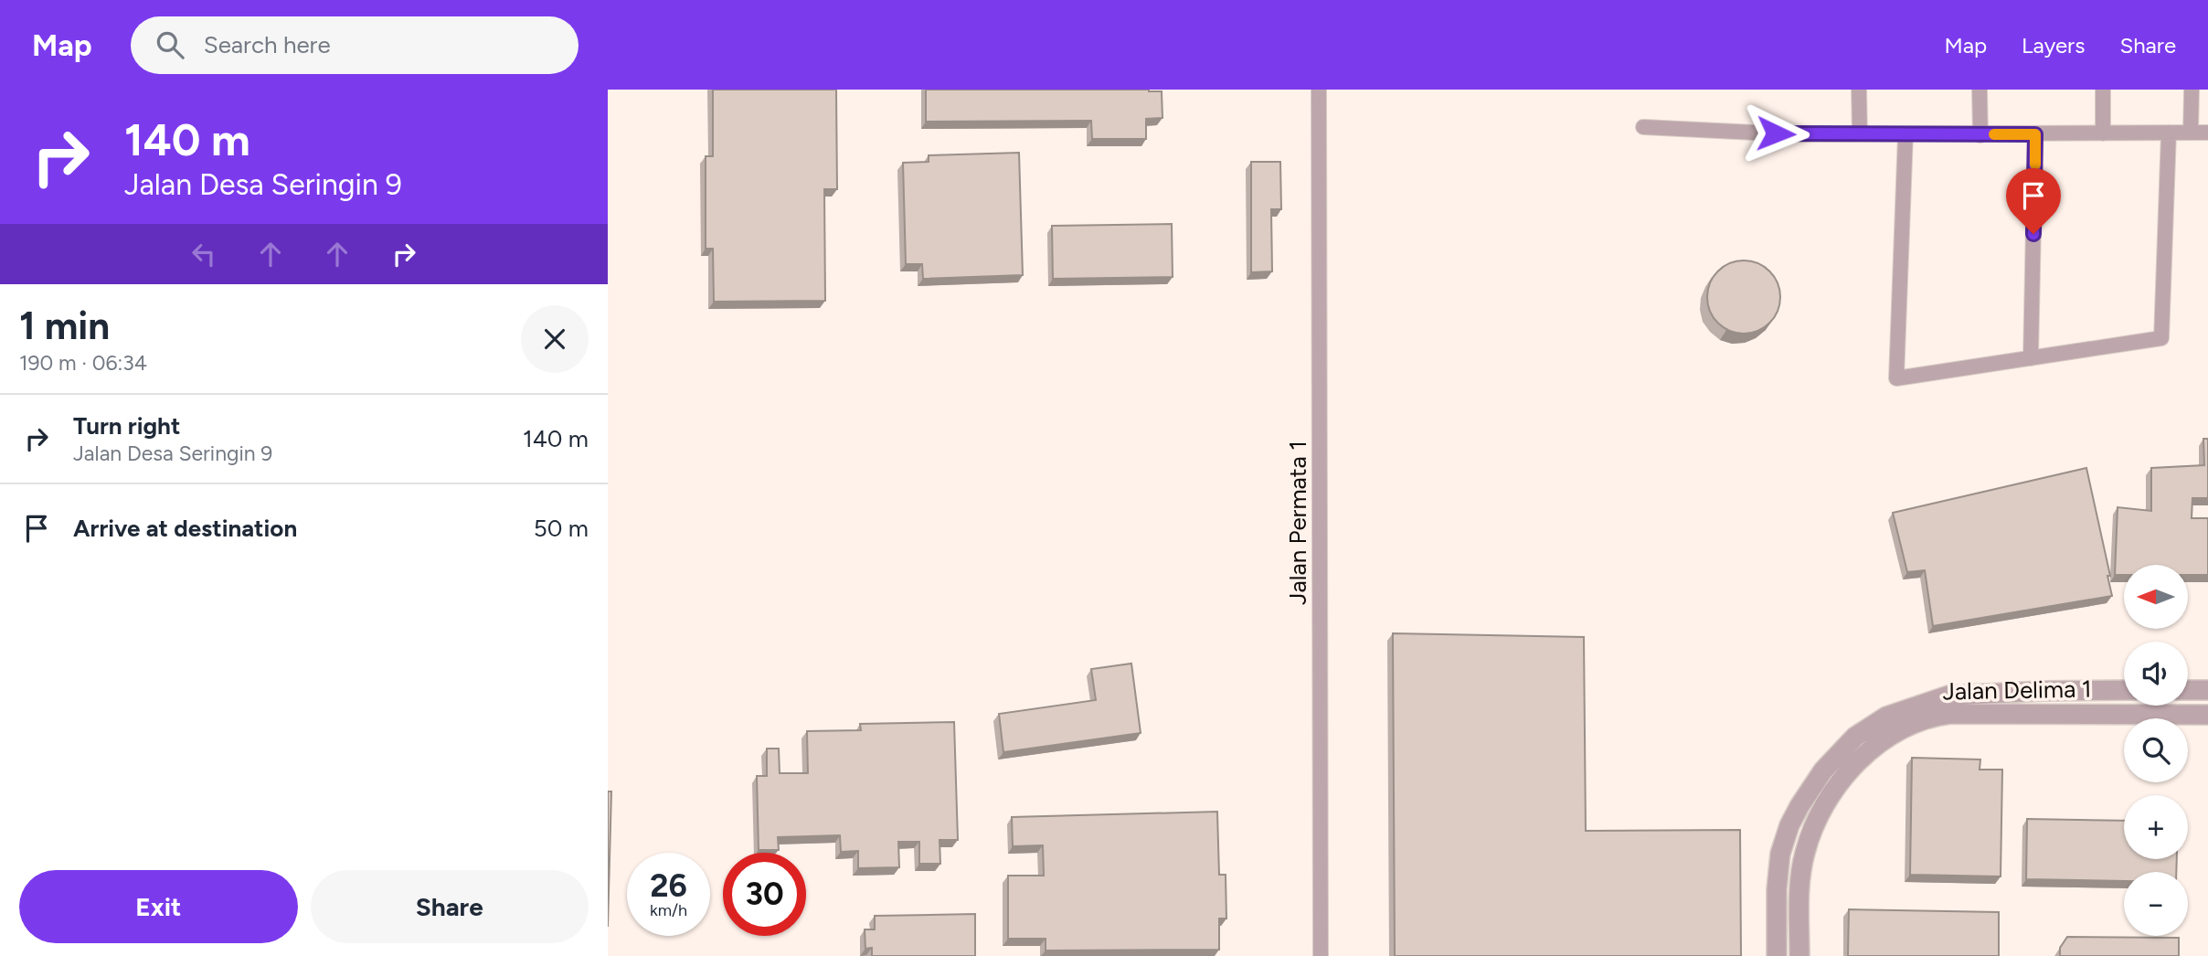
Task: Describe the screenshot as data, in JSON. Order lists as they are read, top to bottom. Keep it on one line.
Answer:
{"streets":{"street":["Jalan Permata 1","Jalan Delima 1"]},"north":"left","page":{"header":"Map","search":"Search here","nav":["Map","Layers","Share"],"turn":["140 m","Jalan Desa Seringin 9"],"heading":["1 min","190 m · 06:34"],"list":[{"name":"Turn right","note":"Jalan Desa Seringin 9","value":"140 m"},{"name":"Arrive at destination","value":"50 m"}],"map_buttons":["+","−"],"speed":"26 km/h","limit":"30","buttons":["Exit","Share"]}}
